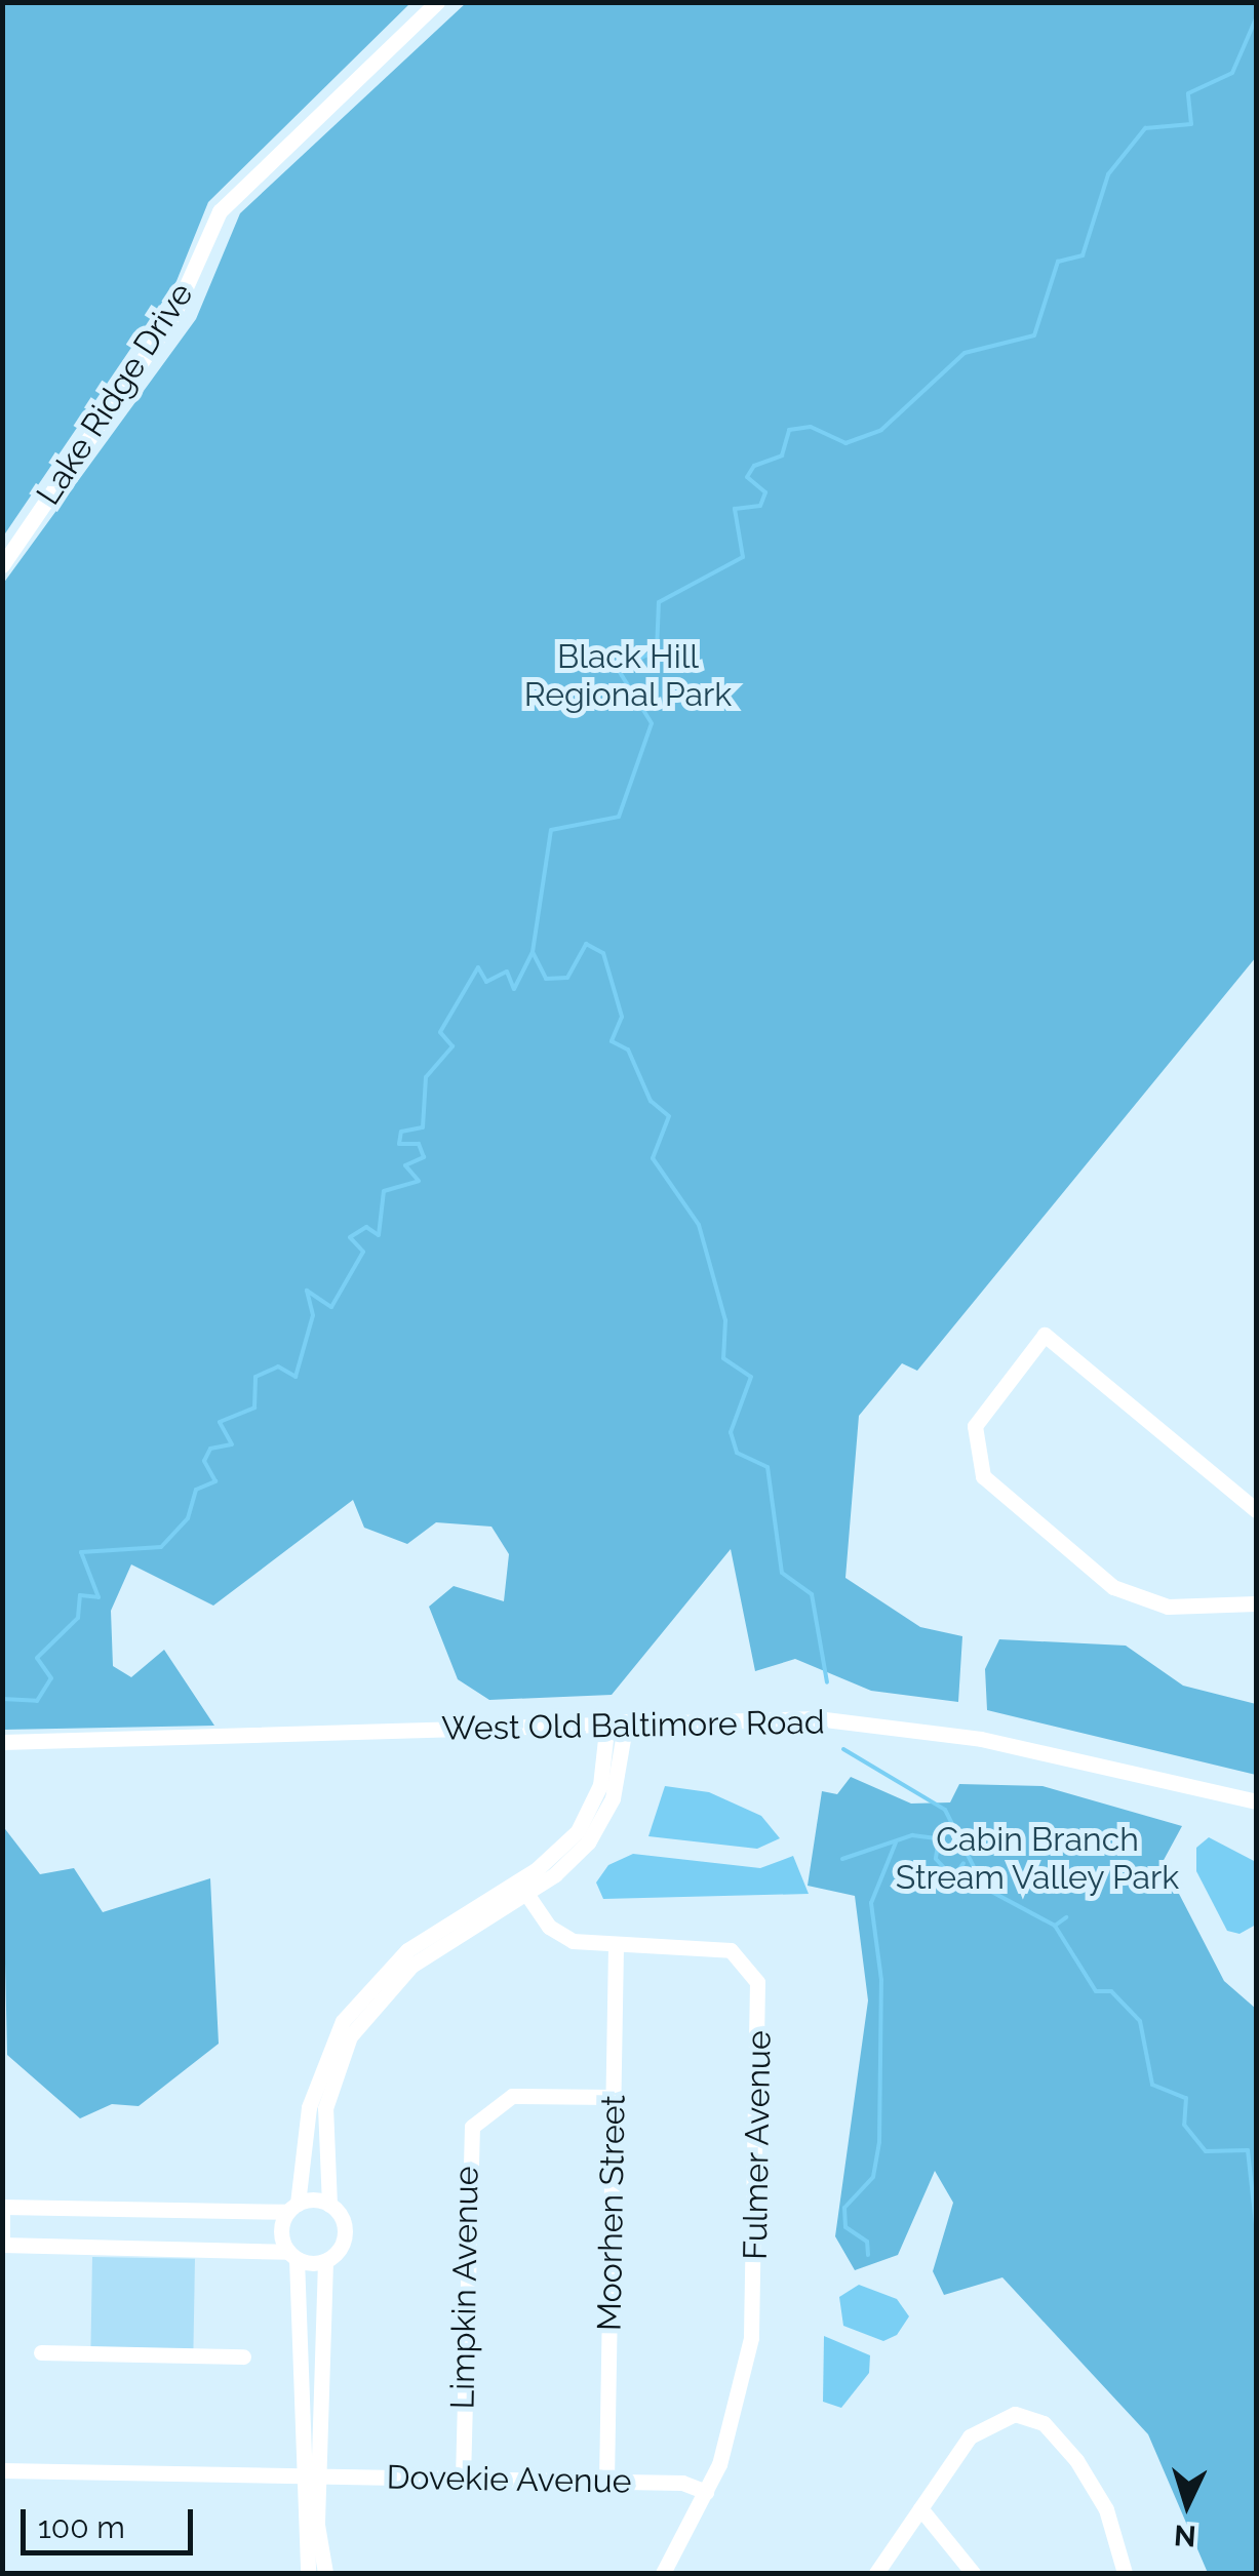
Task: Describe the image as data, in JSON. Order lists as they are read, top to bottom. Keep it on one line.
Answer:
{"streets":{"street":["Lake Ridge Drive","West Old Baltimore Road","Fulmer Avenue","Moorhen Street","Limpkin Avenue","Dovekie Avenue"]},"crossings":[["Fulmer Avenue","Moorhen Street"],["Fulmer Avenue","Dovekie Avenue"],["Moorhen Street","Limpkin Avenue"],["Moorhen Street","Dovekie Avenue"],["Limpkin Avenue","Dovekie Avenue"]],"parks":["Black Hill Regional Park","Cabin Branch Stream Valley Park"],"scale_bar":"100 m","north":"bottom"}
